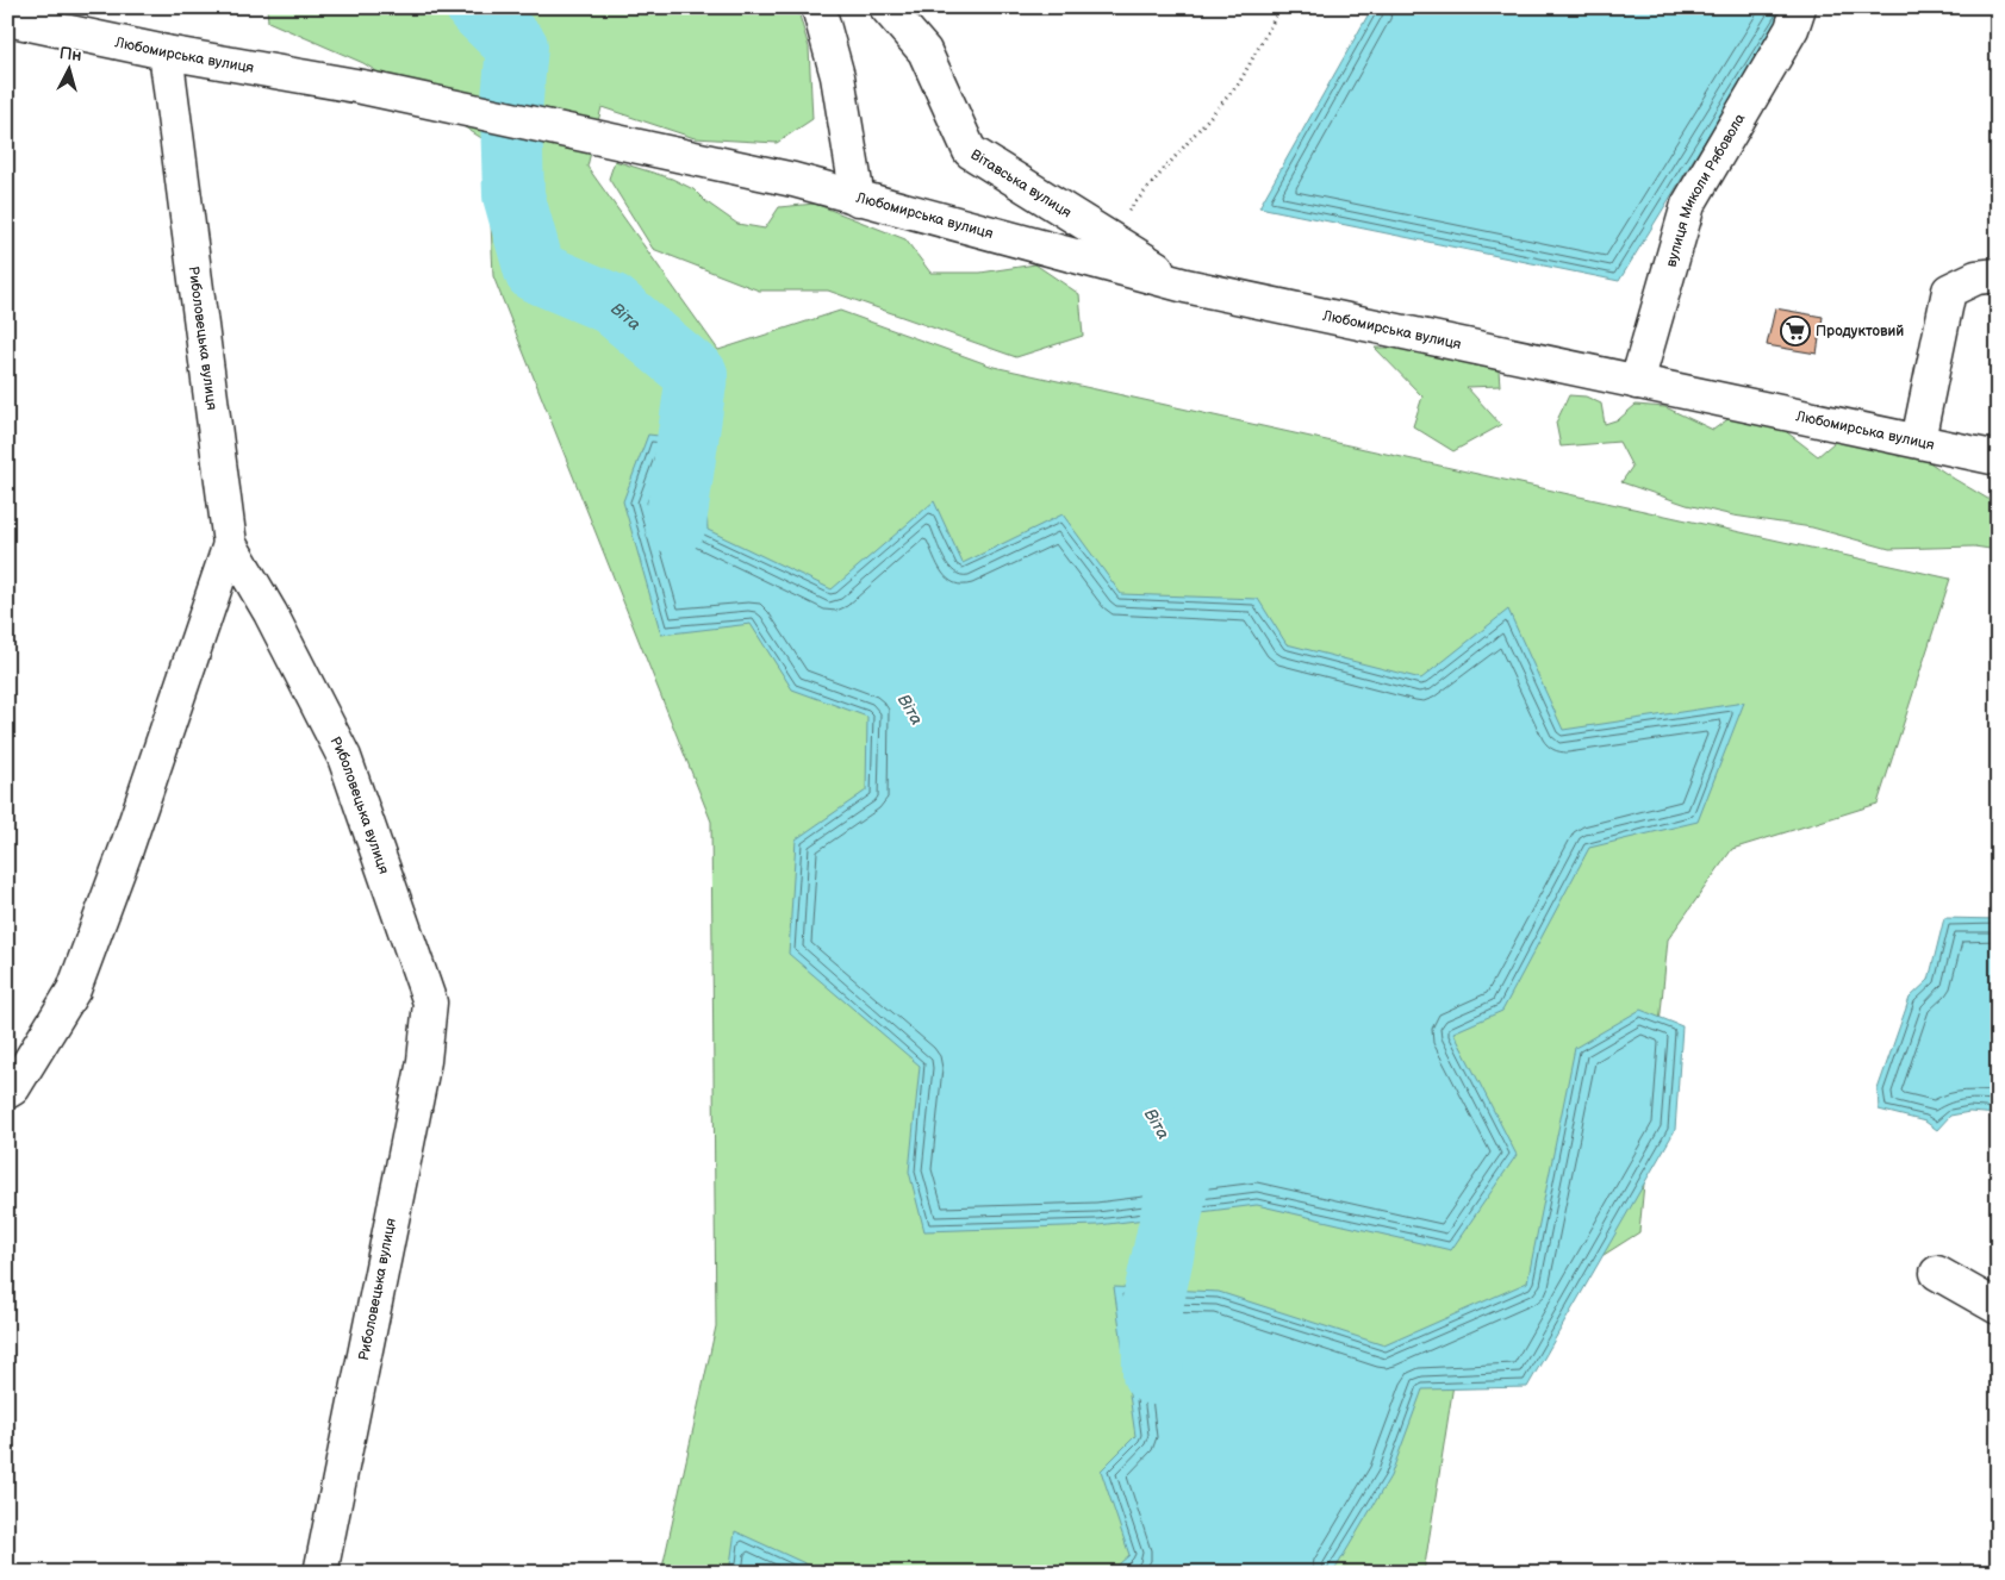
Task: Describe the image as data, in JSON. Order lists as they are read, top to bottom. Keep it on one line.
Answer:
{"streets":{"street":["Любомирська вулиця","Вітавська вулиця","вулиця Миколи Рябовола","Риболовецька вулиця"]},"crossings":[["Любомирська вулиця","Вітавська вулиця"],["Любомирська вулиця","вулиця Миколи Рябовола"],["Любомирська вулиця","Риболовецька вулиця"]],"water":["Віта"],"places":{"supermarket":["Продуктовий"]},"north":"top"}
